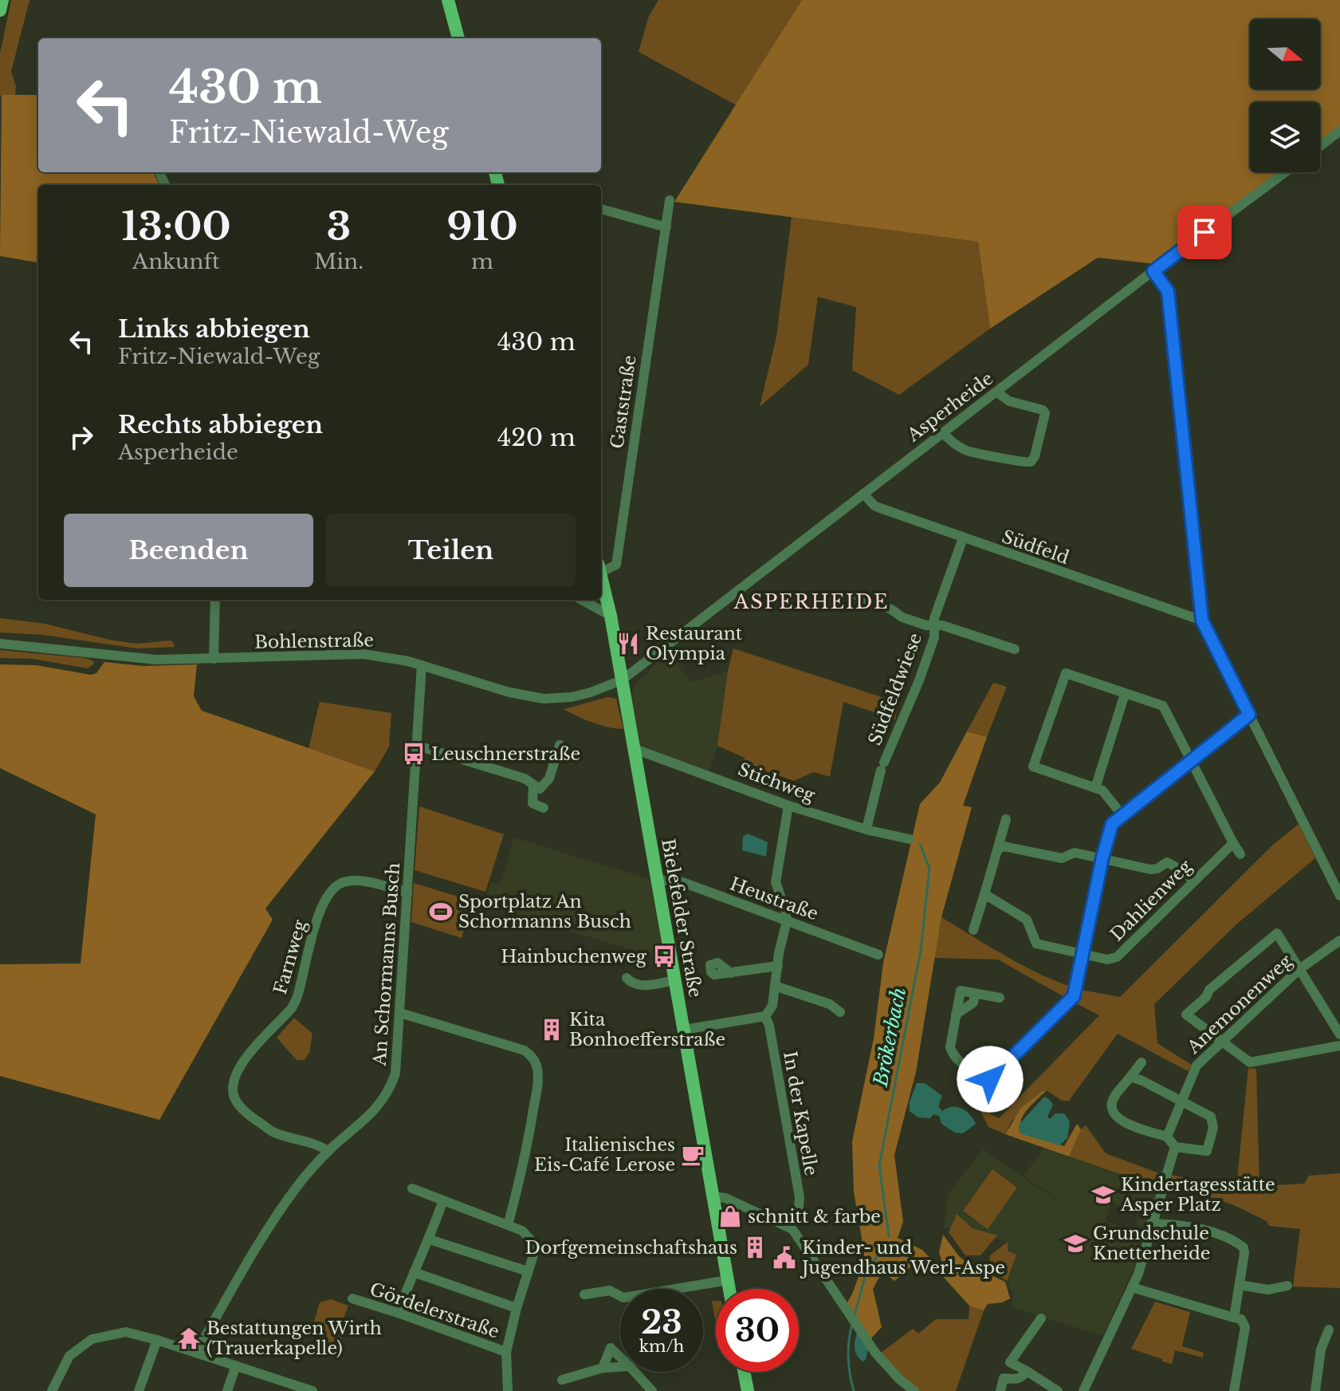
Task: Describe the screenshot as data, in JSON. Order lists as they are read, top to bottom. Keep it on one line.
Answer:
{"streets":{"main road":["Bielefelder Straße"],"street":["Gaststraße","Asperheide","Südfeld","Bohlenstraße","Südfeldwiese","Stichweg","Heustraße","Dahlienweg","Farnweg","An Schormanns Busch","Anemonenweg","In der Kapelle","Gördelerstraße"]},"crossings":[["Asperheide","Südfeld"],["Asperheide","Bohlenstraße"],["Asperheide","Bielefelder Straße"],["Südfeld","Südfeldwiese"],["Bohlenstraße","Bielefelder Straße"],["Bohlenstraße","An Schormanns Busch"],["Südfeldwiese","Stichweg"],["Stichweg","Bielefelder Straße"],["Heustraße","Bielefelder Straße"],["Farnweg","An Schormanns Busch"]],"districts":["ASPERHEIDE"],"water":["Brökerbach"],"places":{"restaurant":["Restaurant Olympia"],"bus stop":["Leuschnerstraße","Hainbuchenweg"],"sports":["Sportplatz An Schormanns Busch"],"building":["Kita Bonhoefferstraße","Dorfgemeinschaftshaus"],"cafe":["Italienisches Eis-Café Lerose"],"school or university":["Kindertagesstätte Asper Platz","Grundschule Knetterheide"],"shop":["schnitt & farbe"],"public building":["Kinder- und Jugendhaus Werl-Aspe"],"temple":["Bestattungen Wirth (Trauerkapelle)"]},"north":"right","page":{"turn":["430 m","Fritz-Niewald-Weg"],"eta":["13:00","Ankunft","3","Min.","910","m"],"list":[{"name":"Links abbiegen","note":"Fritz-Niewald-Weg","value":"430 m"},{"name":"Rechts abbiegen","note":"Asperheide","value":"420 m"}],"buttons":["Beenden","Teilen"],"speed":"23 km/h","limit":"30"}}
